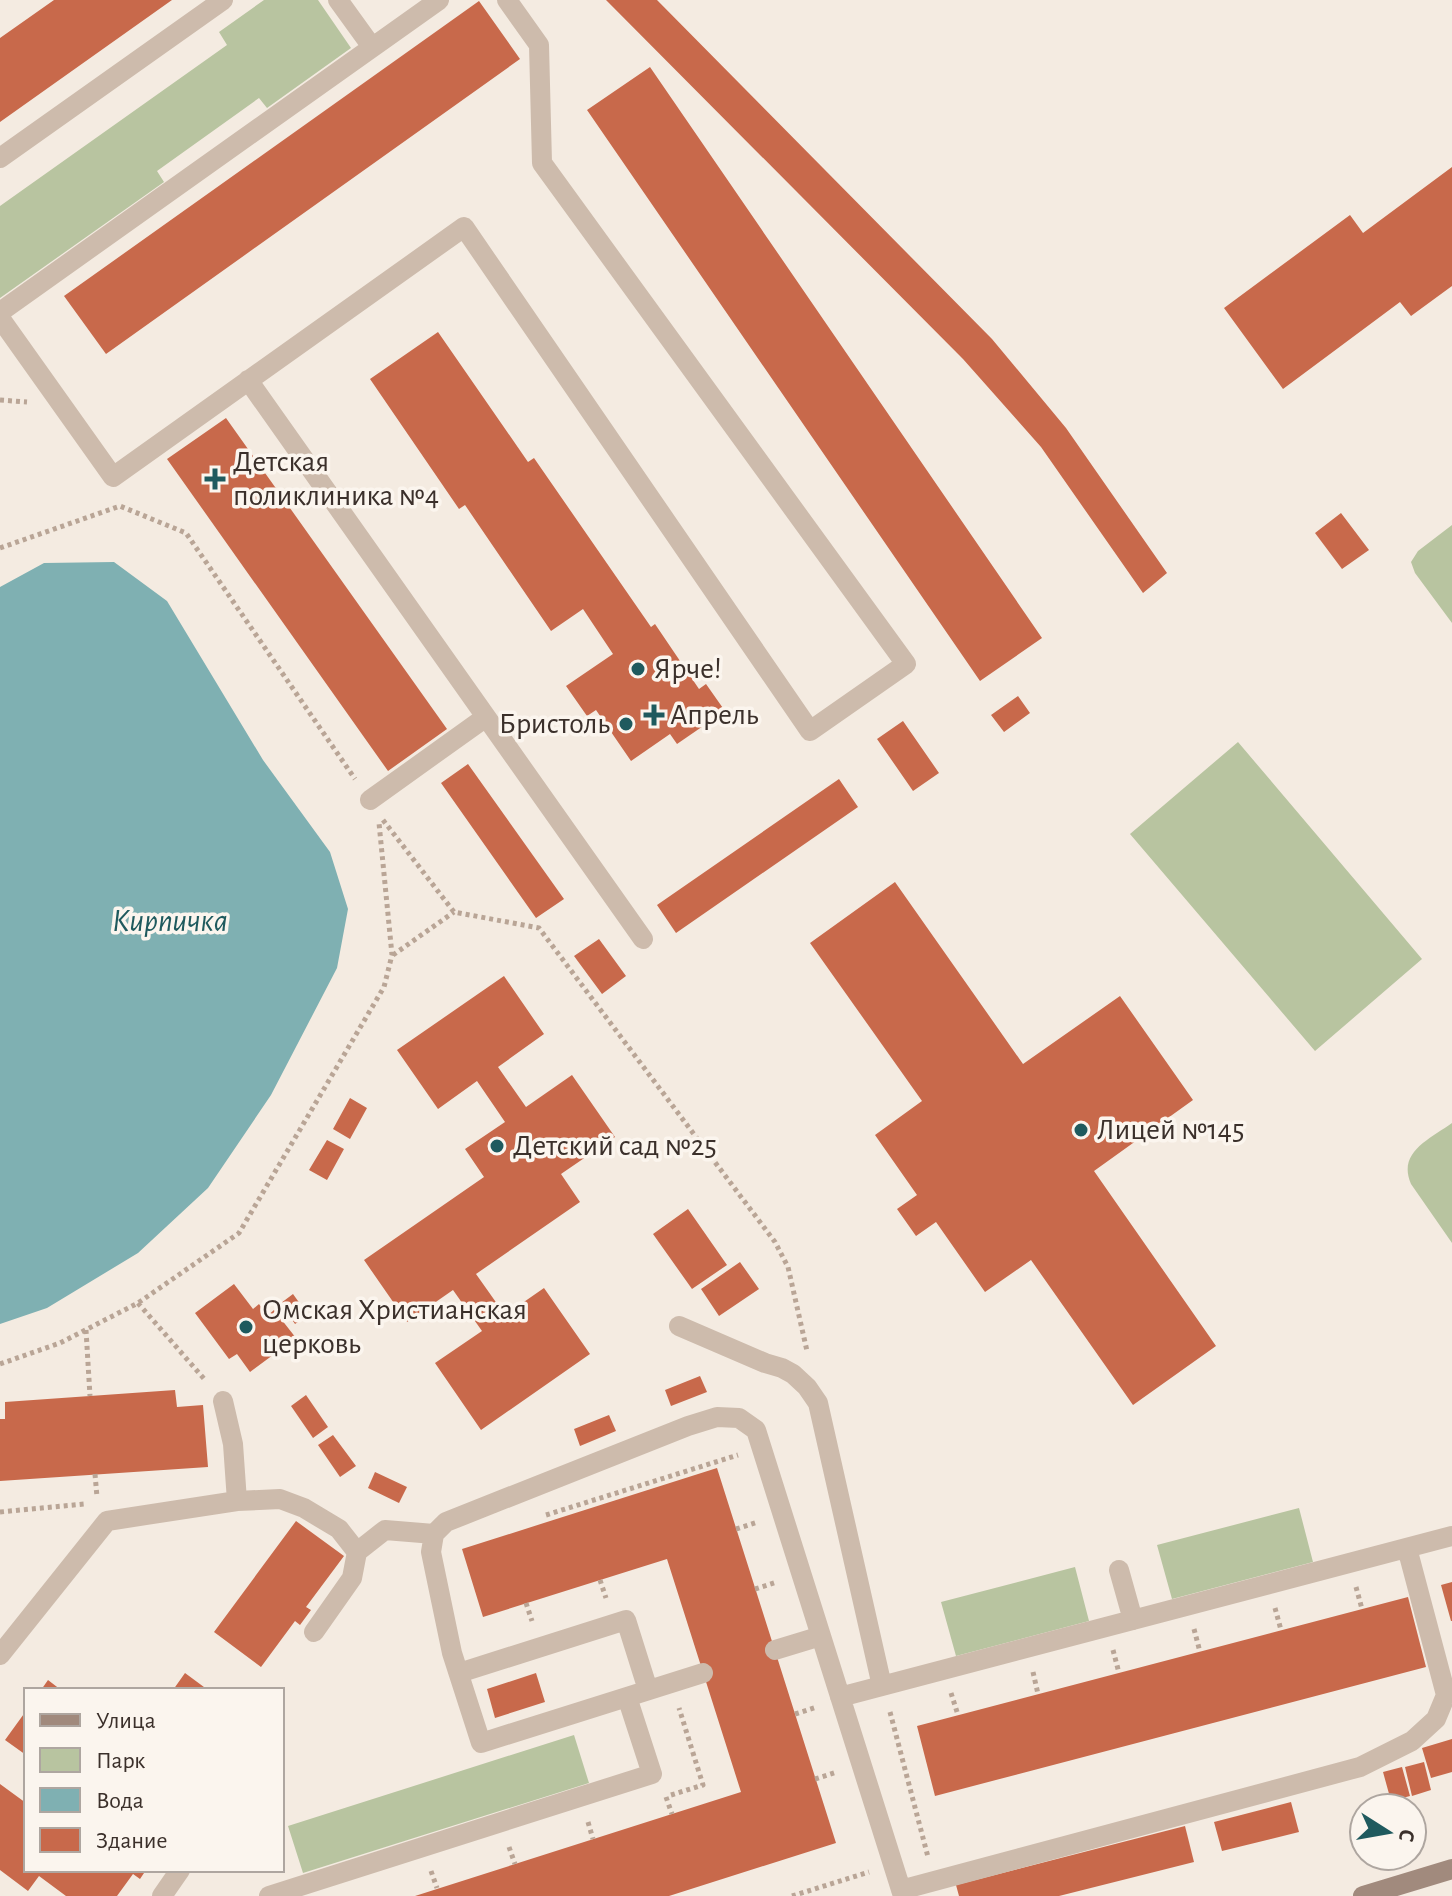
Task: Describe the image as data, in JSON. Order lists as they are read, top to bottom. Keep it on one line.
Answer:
{"water":["Кирпичка"],"places":{"health":["Детская поликлиника №4","Апрель"],"other":["Ярче!","Бристоль","Лицей №145","Детский сад №25","Омская Христианская церковь"]},"legend":["Улица","Парк","Вода","Здание"],"north":"right"}
